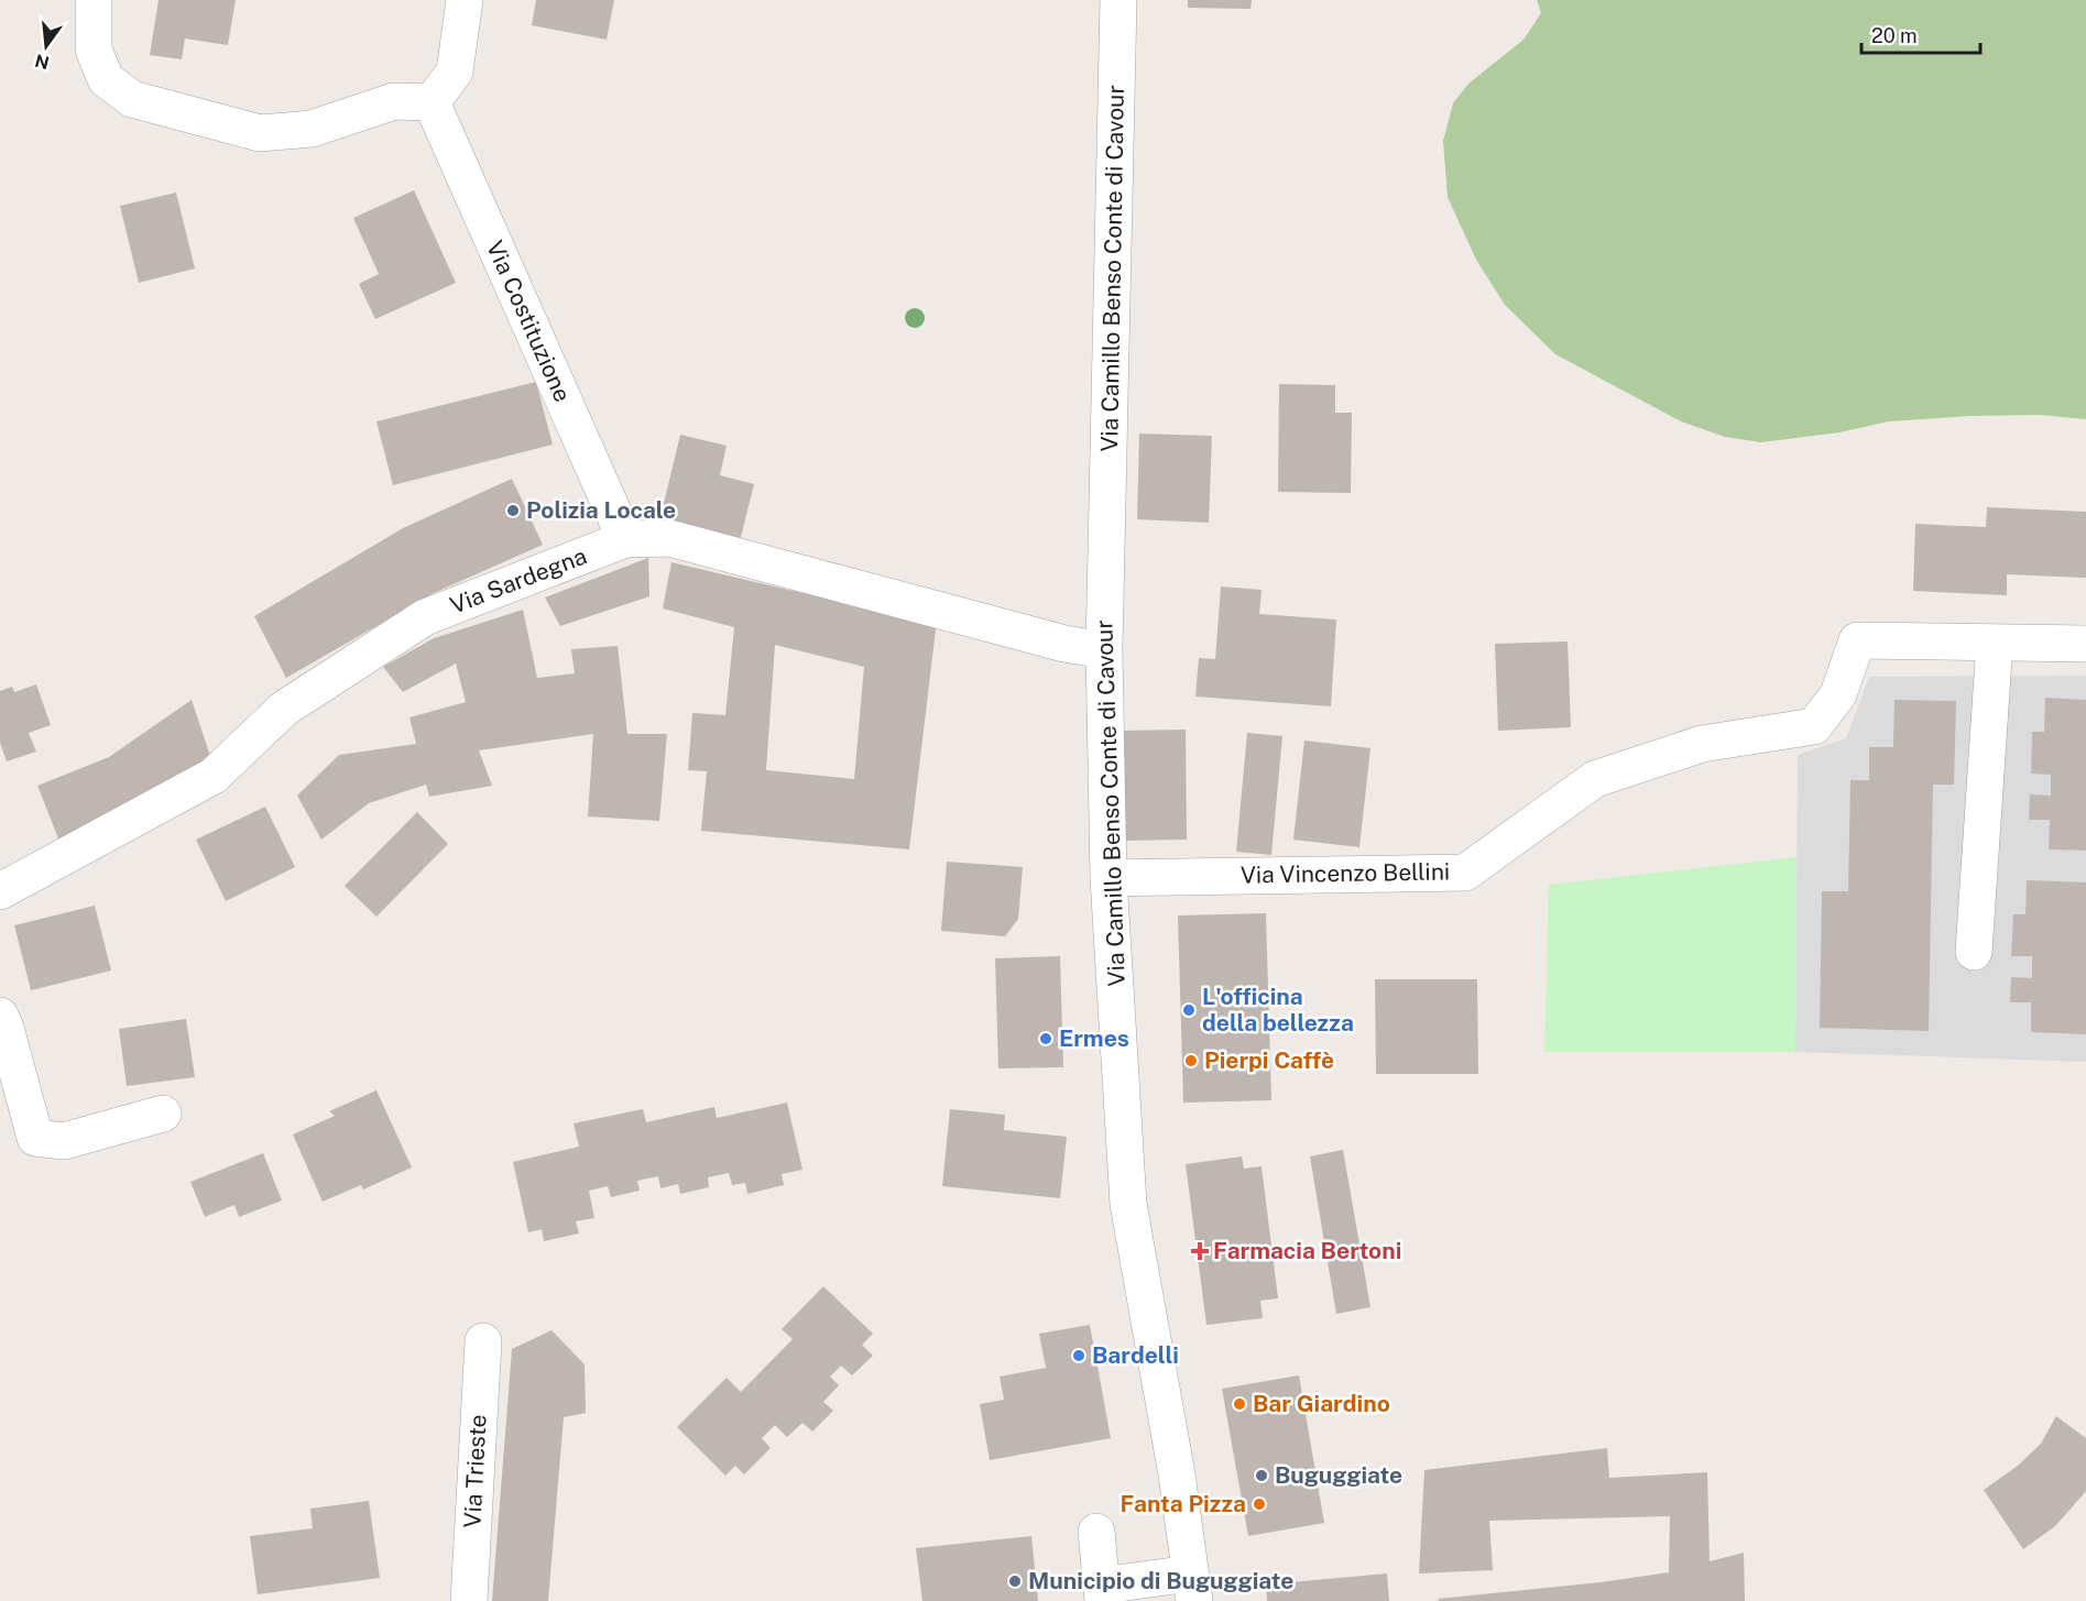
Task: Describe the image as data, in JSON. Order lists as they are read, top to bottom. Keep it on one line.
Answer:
{"streets":{"street":["Via Camillo Benso Conte di Cavour","Via Costituzione","Via Sardegna","Via Vincenzo Bellini","Via Trieste"]},"crossings":[["Via Camillo Benso Conte di Cavour","Via Sardegna"],["Via Camillo Benso Conte di Cavour","Via Vincenzo Bellini"],["Via Costituzione","Via Sardegna"]],"places":{"other":["Polizia Locale","L'officina della bellezza","Ermes","Pierpi Caffè","Bardelli","Bar Giardino","Buguggiate","Fanta Pizza","Municipio di Buguggiate"],"health":["Farmacia Bertoni"]},"scale_bar":"20 m","north":"bottom"}
